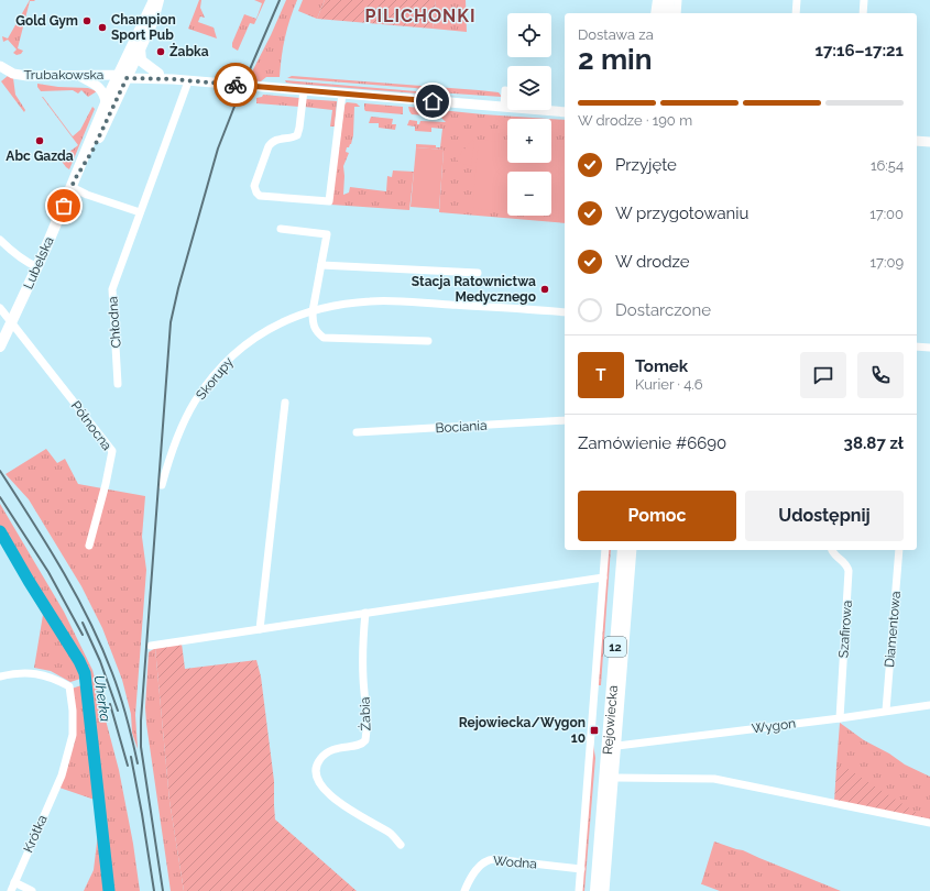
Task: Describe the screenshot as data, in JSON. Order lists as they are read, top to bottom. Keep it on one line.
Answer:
{"streets":{"highway":["12","Rejowiecka"],"main road":["Lubelska"],"street":["Trubakowska","Chłodna","Skorupy","Północna","Bociania","Szafirowa","Diamentowa","Żabia","Wygon","Krótka","Wodna"]},"crossings":[["Trubakowska","Lubelska"],["Lubelska","Północna"],["Szafirowa","Wygon"],["Diamentowa","Wygon"]],"districts":["PILICHONKI"],"water":["Uherka"],"places":{"other":["Gold Gym","Champion Sport Pub","Żabka","Abc Gazda","Stacja Ratownictwa Medycznego"],"transit":["Rejowiecka/Wygon 10"]},"page":{"map_buttons":["+","−"],"heading":["2 min","Dostawa za","17:16–17:21"],"panel":["Tomek","Kurier · 4.6","Zamówienie #6690","38.87 zł"],"bar":"W drodze · 190 m","list":[["Przyjęte","16:54"],["W przygotowaniu","17:00"],["W drodze","17:09"],"Dostarczone"],"round":"T","buttons":["Pomoc","Udostępnij"]}}
